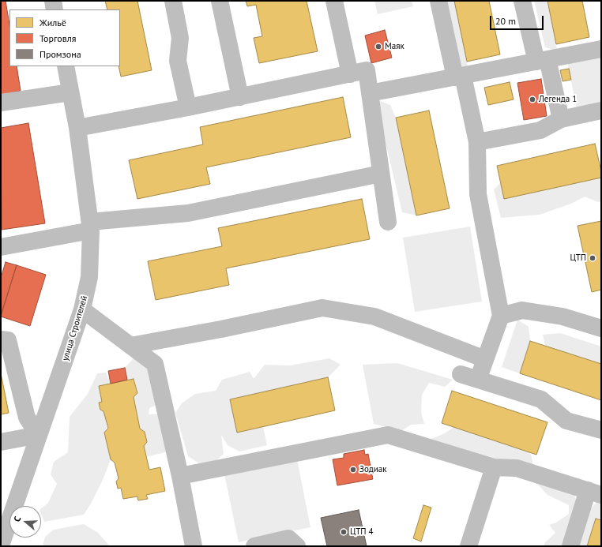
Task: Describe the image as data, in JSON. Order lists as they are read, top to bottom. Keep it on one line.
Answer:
{"streets":{"street":["улица Строителей"]},"places":["Маяк","Легенда 1","ЦТП","Зодиак","ЦТП 4"],"legend":["Жильё","Торговля","Промзона"],"scale_bar":"20 m","north":"left"}
